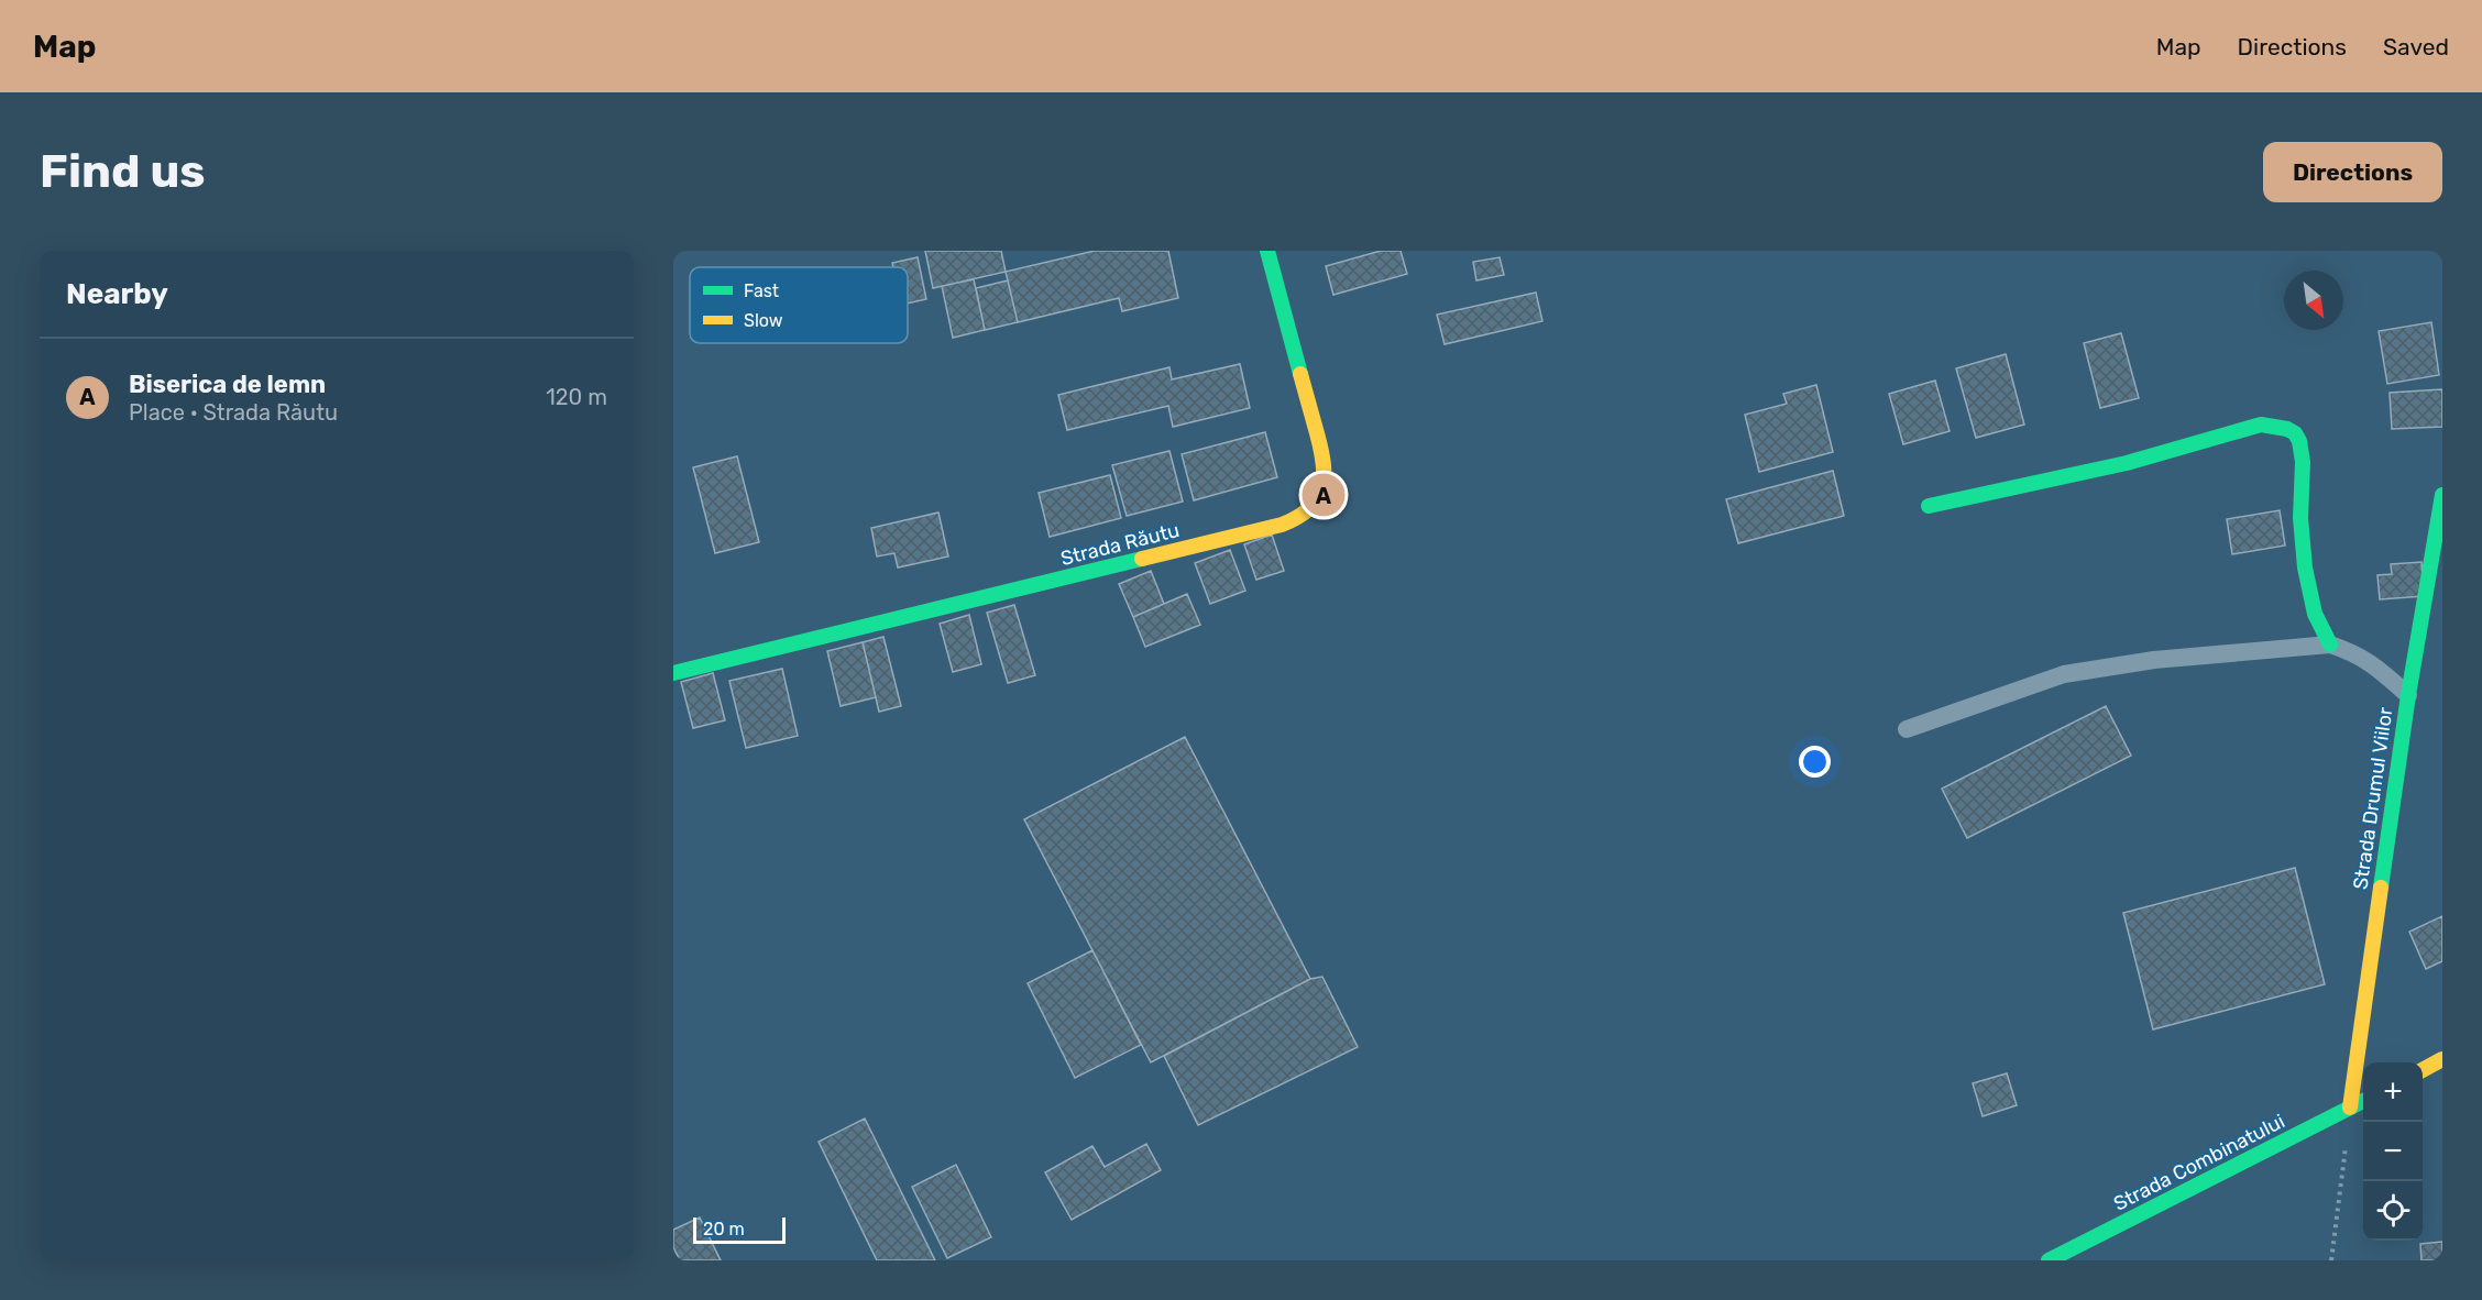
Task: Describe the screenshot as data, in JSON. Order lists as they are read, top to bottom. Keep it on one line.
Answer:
{"streets":{"street":["Strada Răutu","Strada Drumul Viilor","Strada Combinatului"]},"crossings":[["Strada Drumul Viilor","Strada Combinatului"]],"legend":["Fast","Slow"],"scale_bar":"20 m","north":"bottom right","page":{"header":"Map","nav":["Map","Directions","Saved"],"buttons":"Directions","title":"Find us","heading":"Nearby","list":[{"mark":"A","name":"Biserica de lemn","note":"Place · Strada Răutu","value":"120 m"}],"pins":"A","map_buttons":["+","−"],"scale":"20 m"}}
